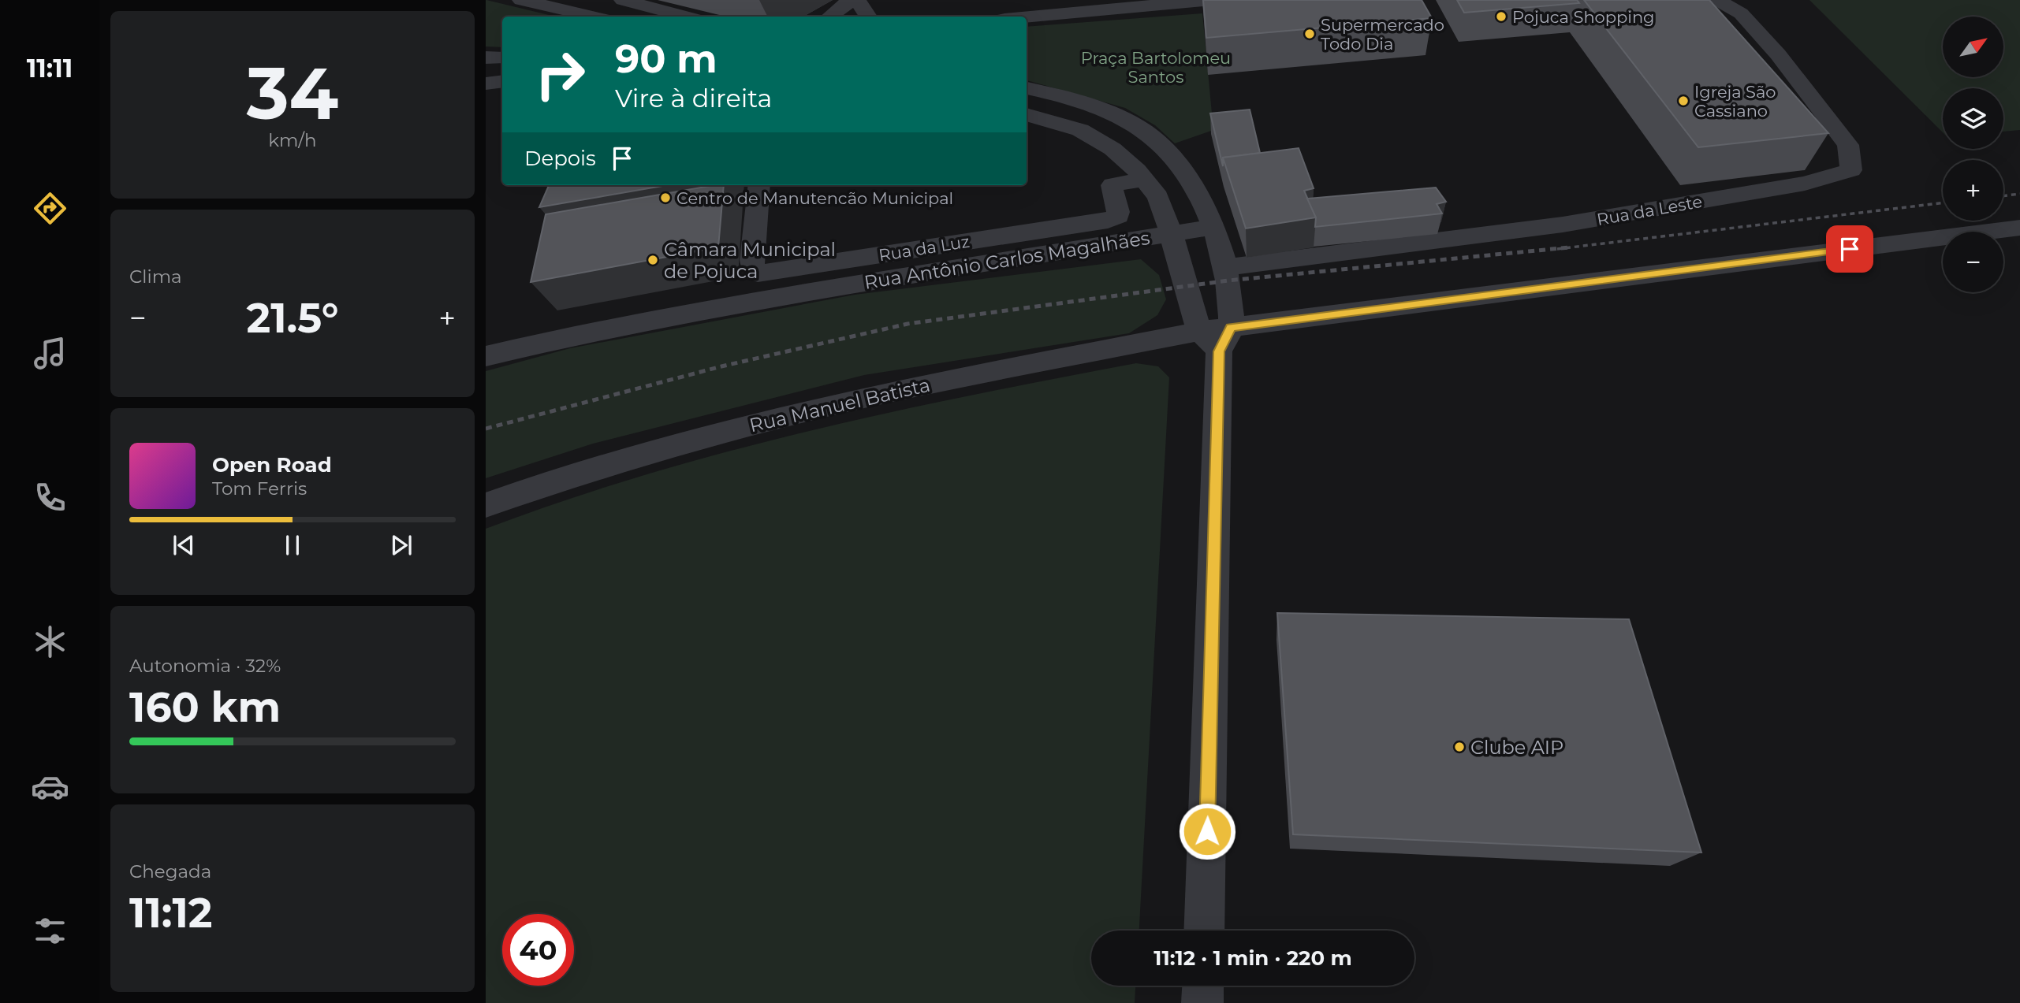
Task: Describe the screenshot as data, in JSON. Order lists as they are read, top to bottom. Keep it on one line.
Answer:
{"streets":{"street":["Rua da Leste","Rua da Luz","Rua Antônio Carlos Magalhães","Rua Manuel Batista"]},"parks":["Praça Bartolomeu Santos"],"places":["Pojuca Shopping","Supermercado Todo Dia","Igreja São Cassiano","Centro de Manutencão Municipal","Câmara Municipal de Pojuca","Clube AIP"],"north":"top right","page":{"tabs":"11:11","tile":[["34","km/h"],"Clima",["Autonomia · 32%","160 km"],["Chegada","11:12"]],"map_buttons":["+","−"],"turn":["90 m","Vire à direita"],"then":"Depois","heat":["−","21.5°","+"],"song":["Open Road","Tom Ferris"],"limit":"40","trip":"11:12 · 1 min · 220 m"}}
